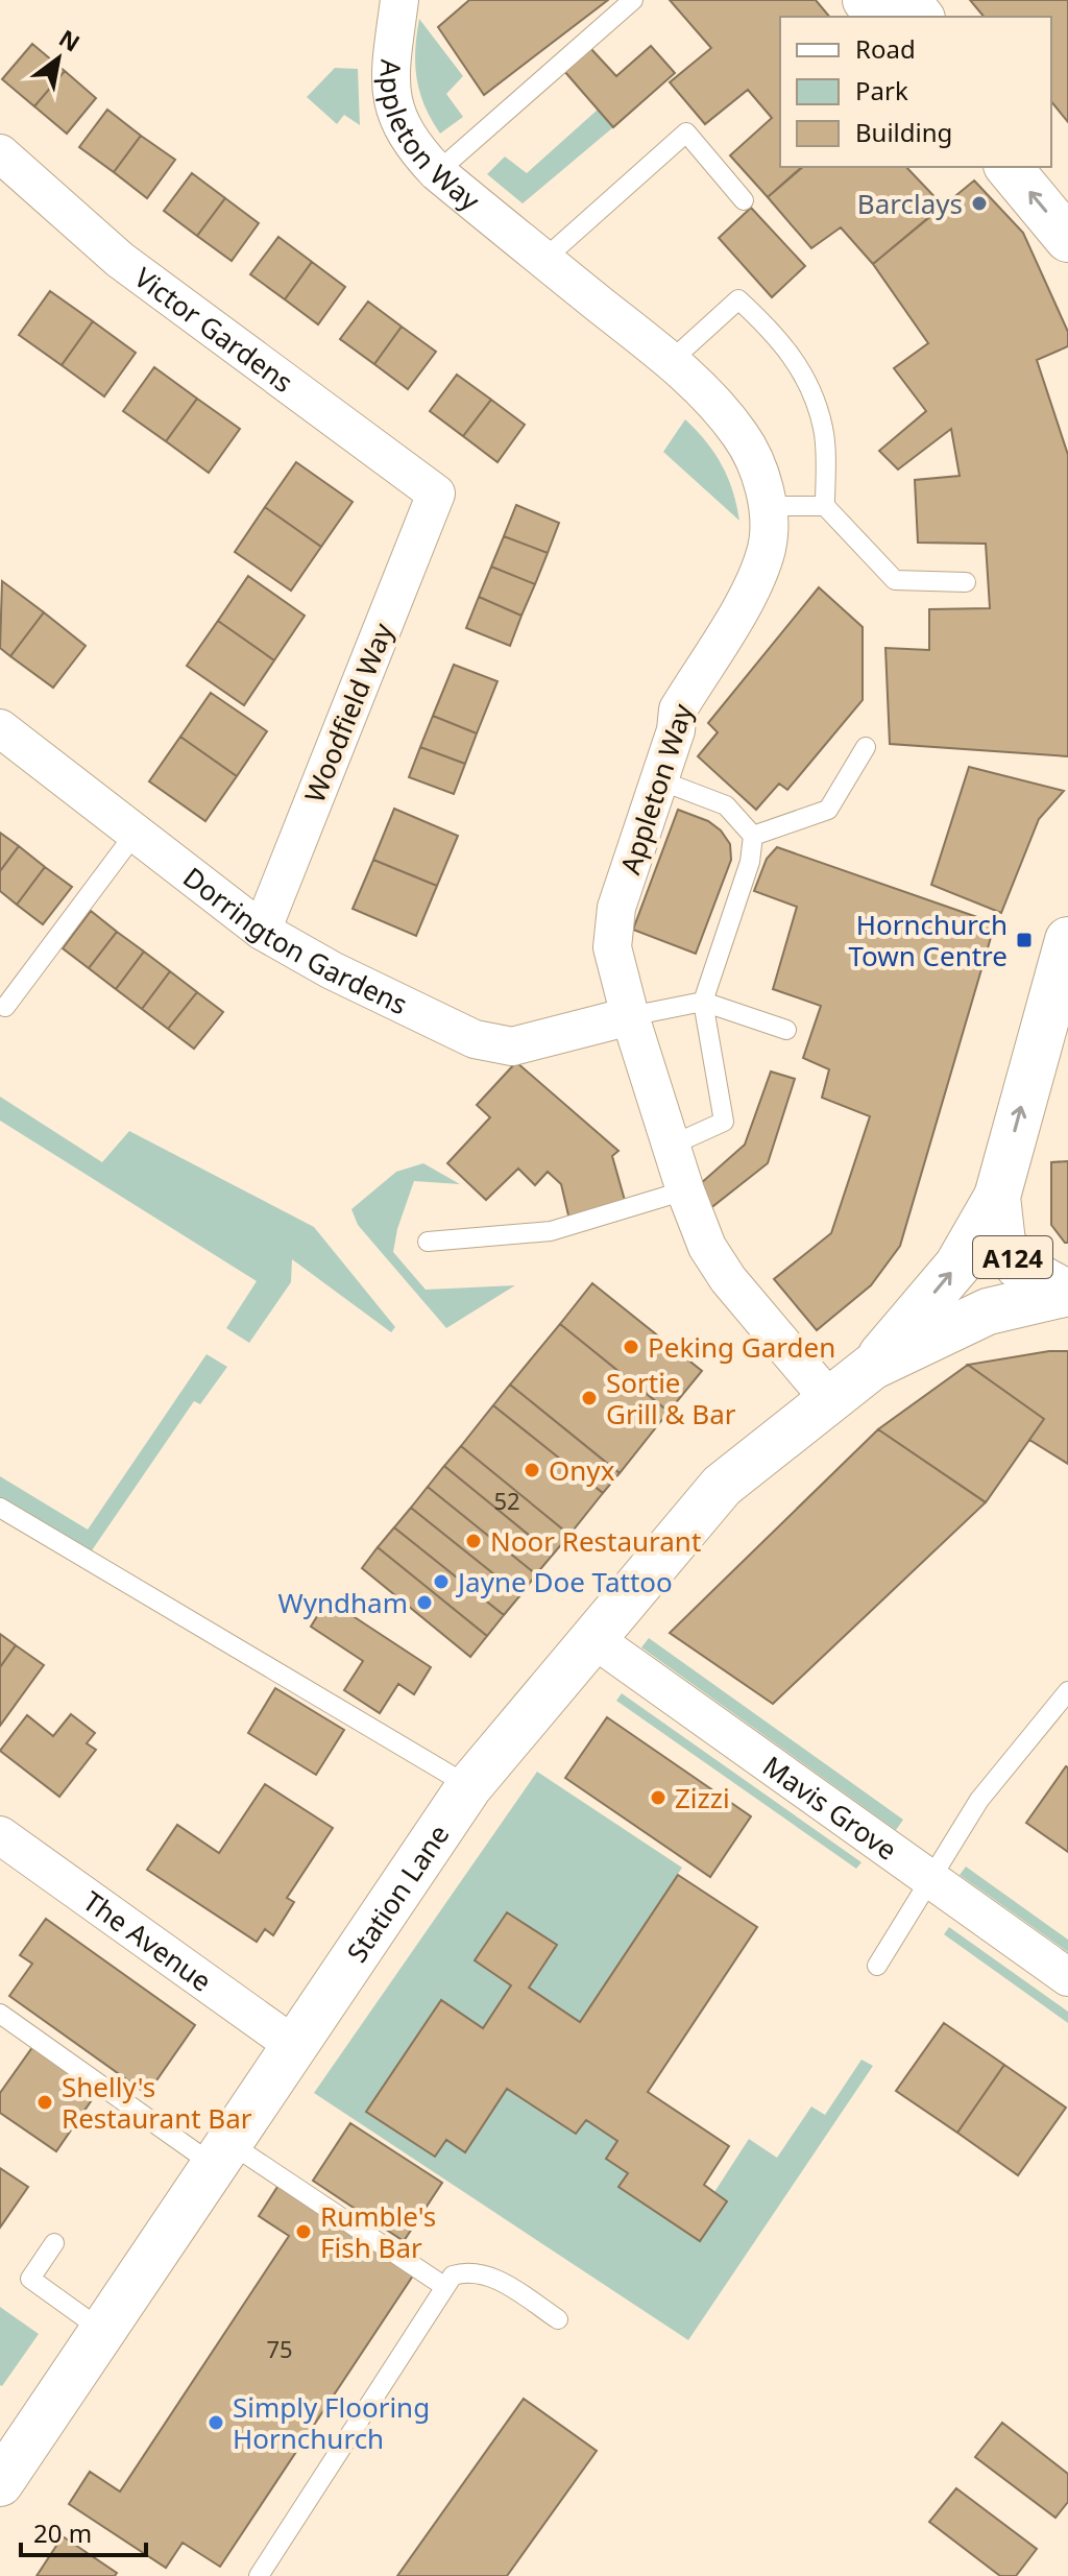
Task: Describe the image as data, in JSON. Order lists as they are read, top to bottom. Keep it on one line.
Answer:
{"streets":{"street":["Appleton Way","Victor Gardens","Woodfield Way","Dorrington Gardens","A124","Mavis Grove","Station Lane","The Avenue"]},"crossings":[["Appleton Way","Dorrington Gardens"],["Appleton Way","Station Lane"],["Victor Gardens","Woodfield Way"],["Woodfield Way","Dorrington Gardens"],["A124","Station Lane"],["Mavis Grove","Station Lane"],["Station Lane","The Avenue"]],"places":{"other":["Barclays","Peking Garden","Sortie Grill & Bar","Onyx","Noor Restaurant","Jayne Doe Tattoo","Wyndham","Zizzi","Shelly's Restaurant Bar","Rumble's Fish Bar","Simply Flooring Hornchurch"],"transit":["Hornchurch Town Centre"]},"house_numbers":["52","75"],"legend":["Road","Park","Building"],"scale_bar":"20 m","north":"top right"}
